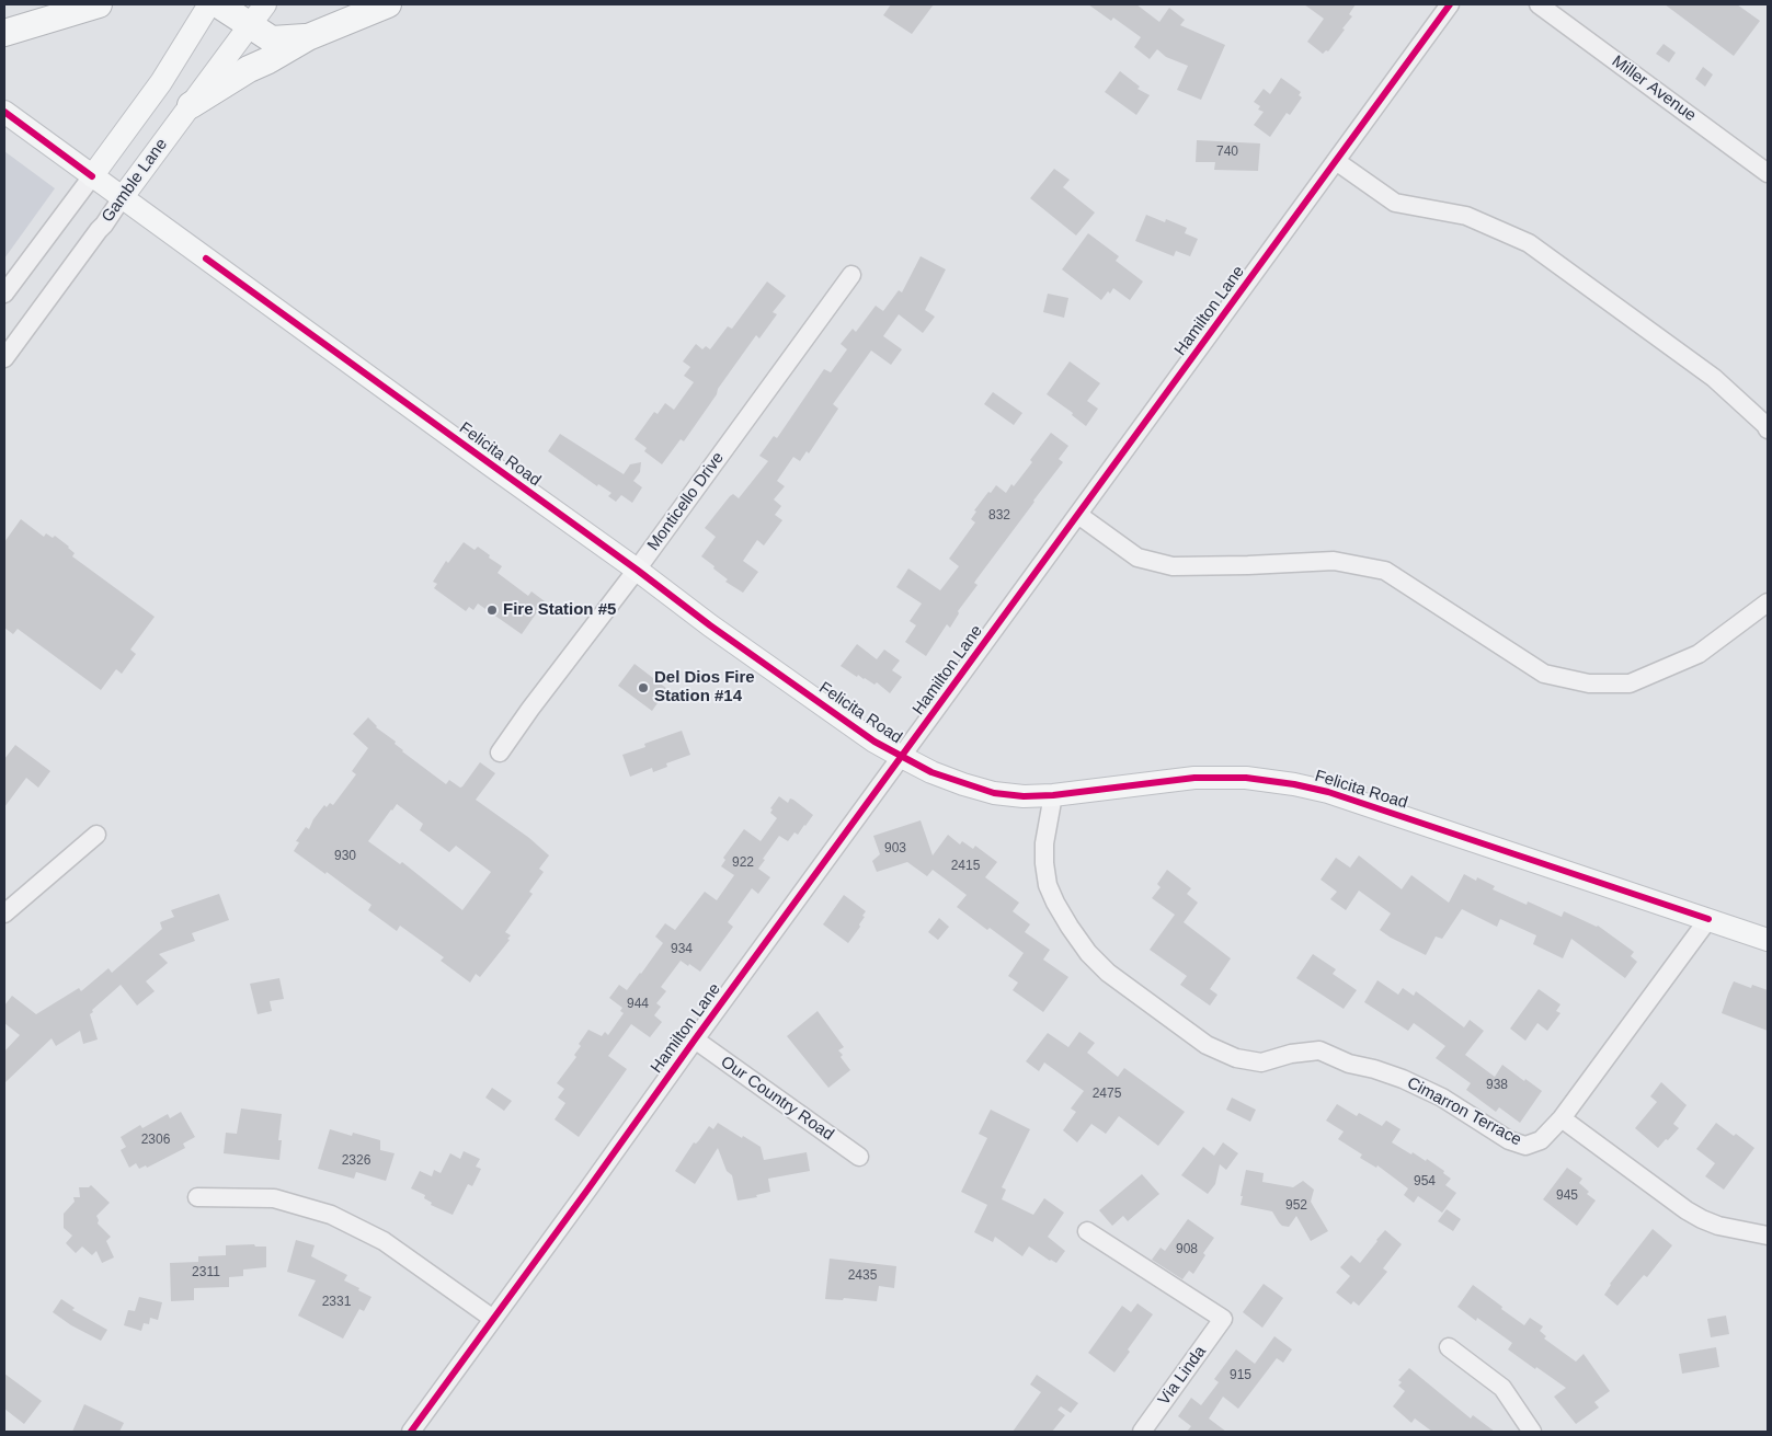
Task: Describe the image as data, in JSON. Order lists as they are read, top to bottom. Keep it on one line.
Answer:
{"streets":{"main road":["Gamble Lane","Felicita Road"],"street":["Miller Avenue","Hamilton Lane","Monticello Drive","Our Country Road","Cimarron Terrace","Via Linda"]},"crossings":[["Gamble Lane","Felicita Road"],["Hamilton Lane","Felicita Road"],["Hamilton Lane","Our Country Road"],["Felicita Road","Monticello Drive"],["Felicita Road","Cimarron Terrace"]],"places":["Fire Station #5","Del Dios Fire Station #14"],"house_numbers":["740","832","903","930","922","2415","934","944","938","2475","2306","2326","954","945","952","908","2311","2435","2331","915"]}
